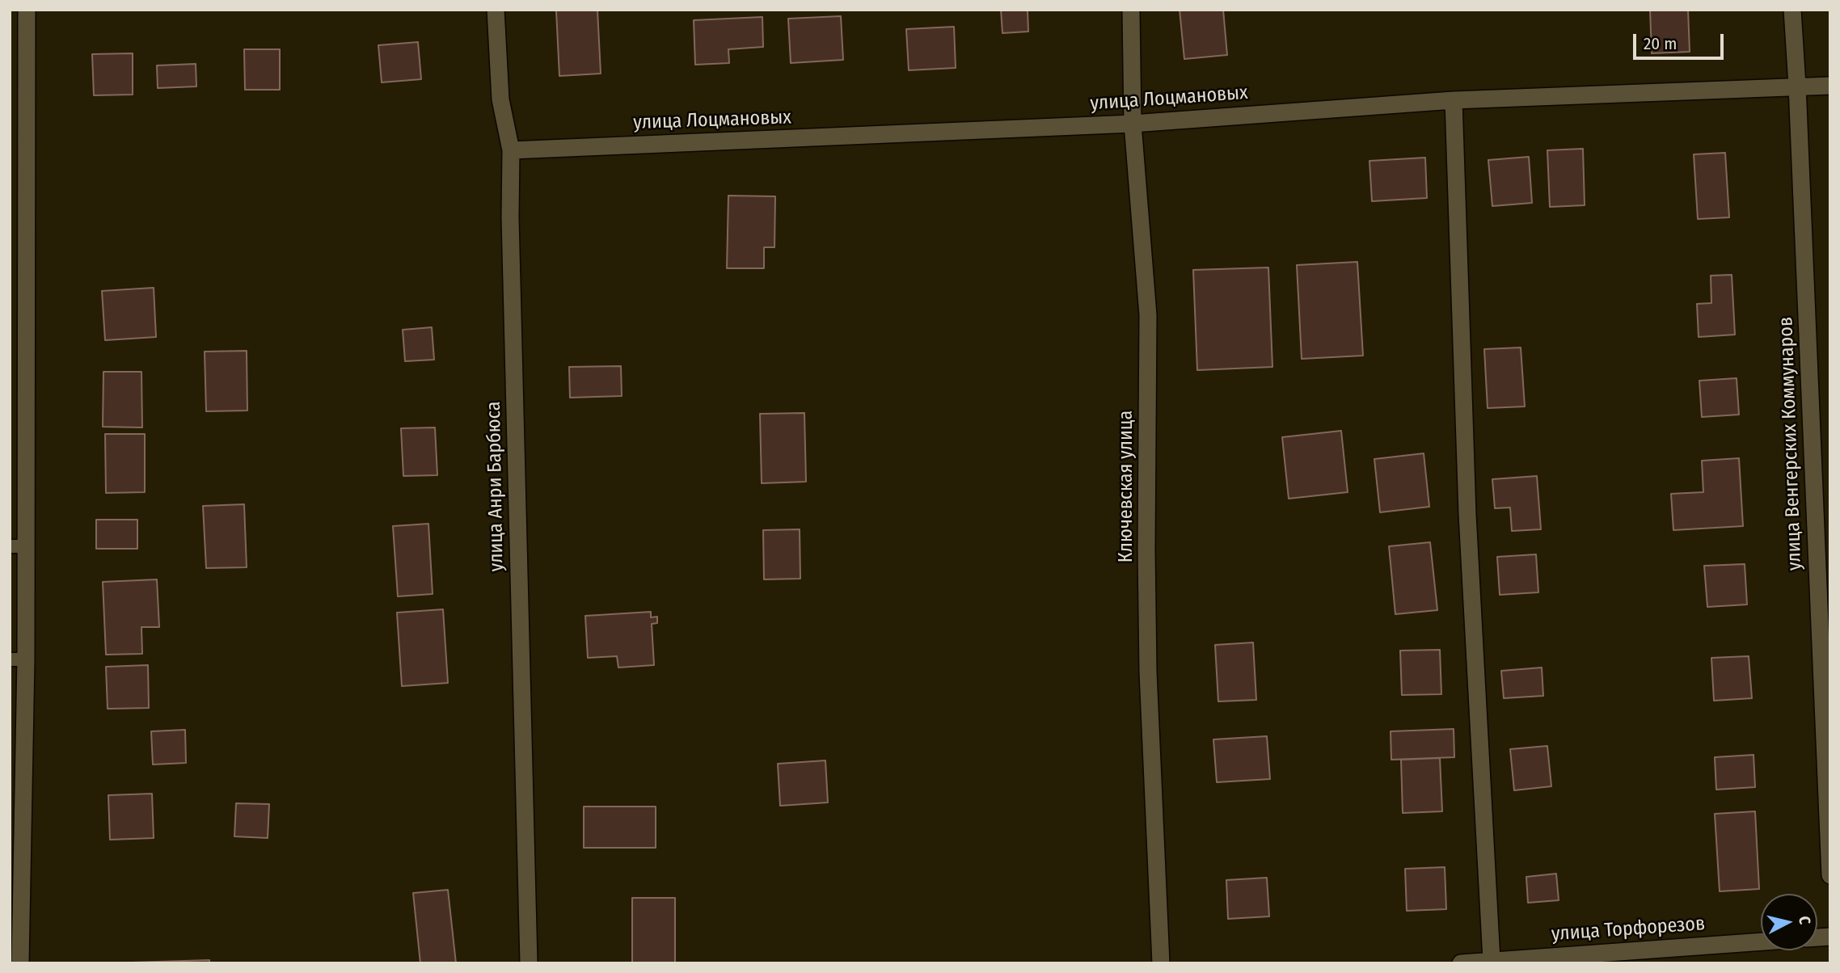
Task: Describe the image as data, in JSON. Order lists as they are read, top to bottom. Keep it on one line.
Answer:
{"streets":{"street":["улица Лоцмановых","улица Венгерских Коммунаров","улица Анри Барбюса","Ключевская улица","улица Торфорезов"]},"crossings":[["улица Лоцмановых","улица Венгерских Коммунаров"],["улица Лоцмановых","улица Анри Барбюса"],["улица Лоцмановых","Ключевская улица"]],"scale_bar":"20 m","north":"right"}
